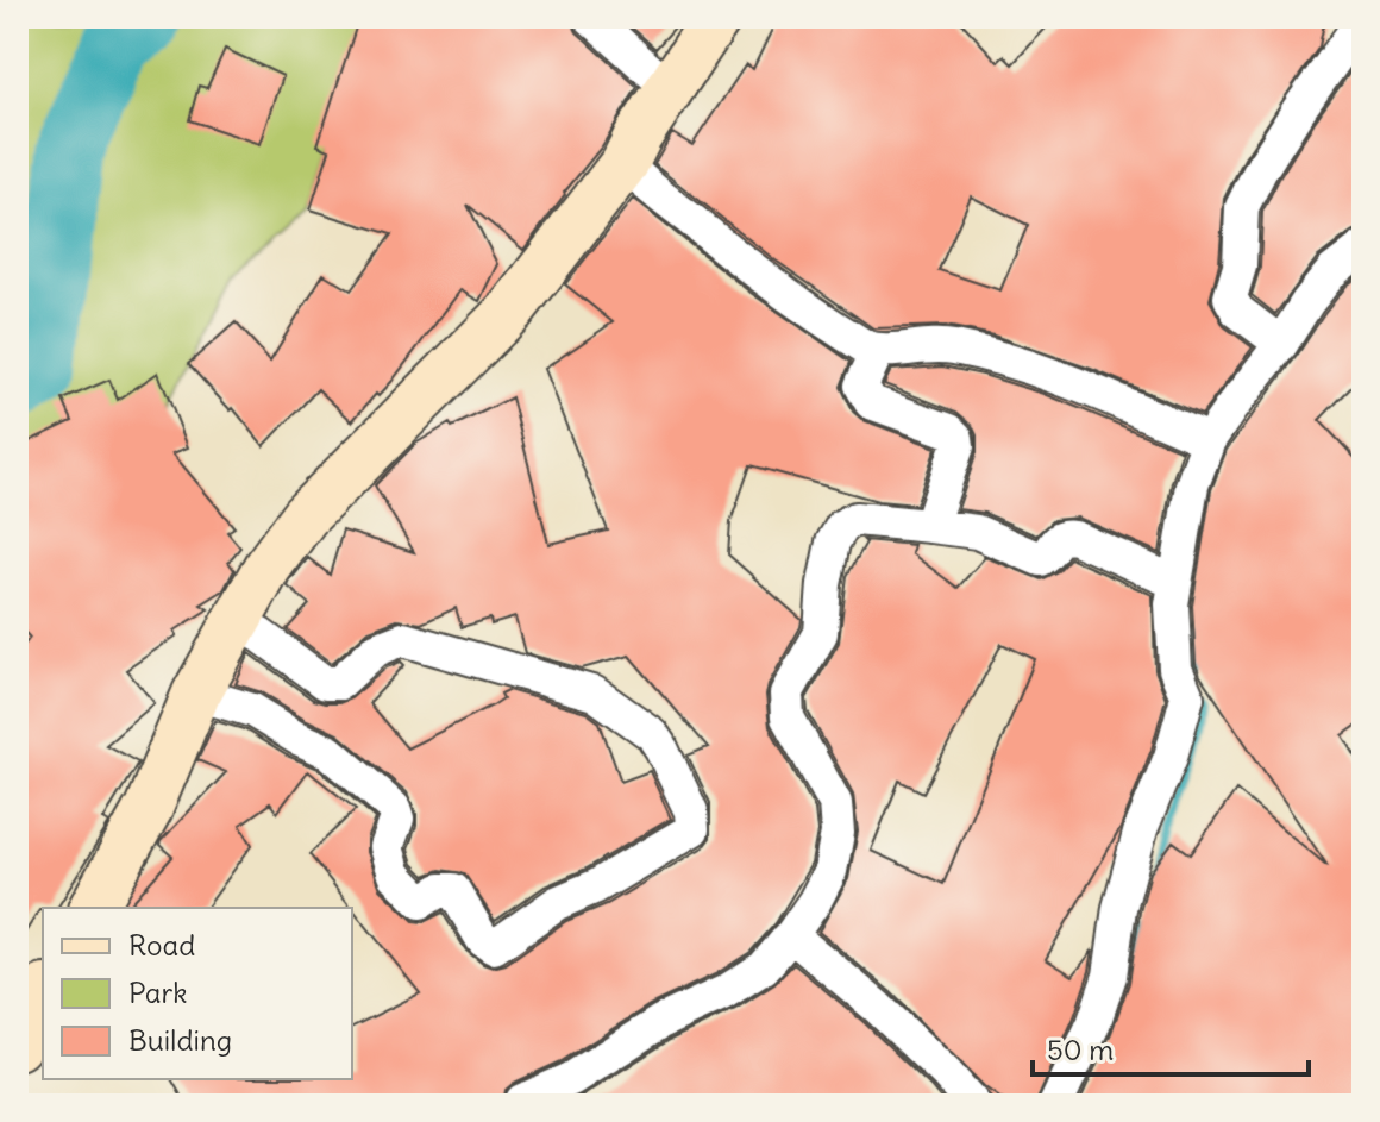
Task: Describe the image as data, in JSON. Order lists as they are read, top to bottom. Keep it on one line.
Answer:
{"legend":["Road","Park","Building"],"scale_bar":"50 m"}
